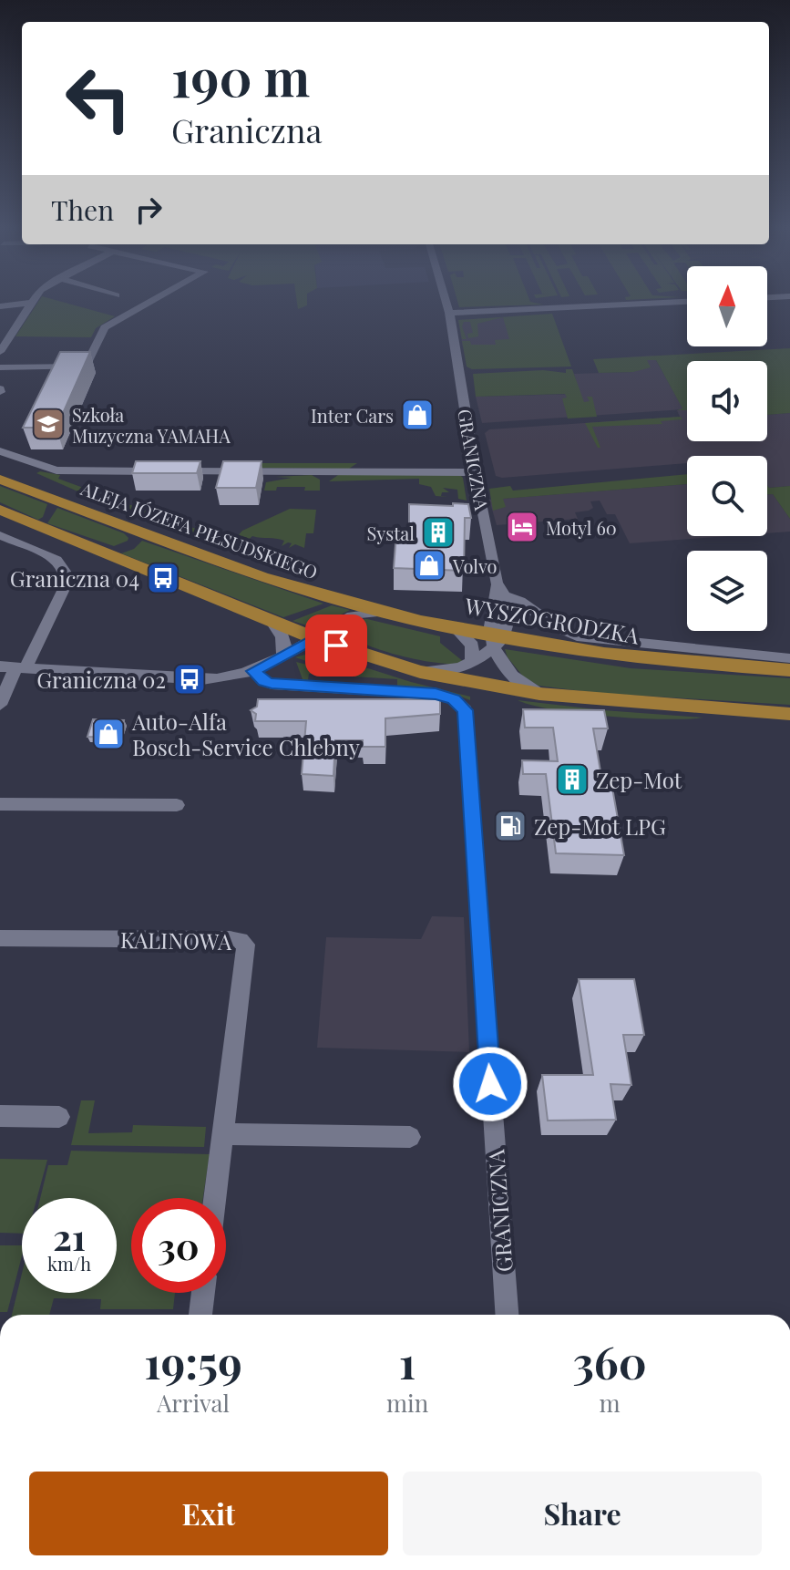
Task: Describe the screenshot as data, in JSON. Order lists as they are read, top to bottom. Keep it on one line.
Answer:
{"streets":{"main road":["ALEJA JÓZEFA PIŁSUDSKIEGO","WYSZOGRODZKA"],"street":["GRANICZNA","KALINOWA"]},"crossings":[["GRANICZNA","WYSZOGRODZKA"],["ALEJA JÓZEFA PIŁSUDSKIEGO","WYSZOGRODZKA"]],"places":{"shop":["Inter Cars","Volvo","Auto-Alfa Bosch-Service Chlebny"],"school or university":["Szkoła Muzyczna YAMAHA"],"hotel":["Motyl 60"],"building":["Systal","Zep-Mot"],"bus stop":["Graniczna 04","Graniczna 02"],"fuel station":["Zep-Mot LPG"]},"north":"top","page":{"turn":["190 m","Graniczna"],"then":"Then","speed":"21 km/h","limit":"30","eta":["19:59","Arrival","1","min","360","m"],"buttons":["Exit","Share"]}}
